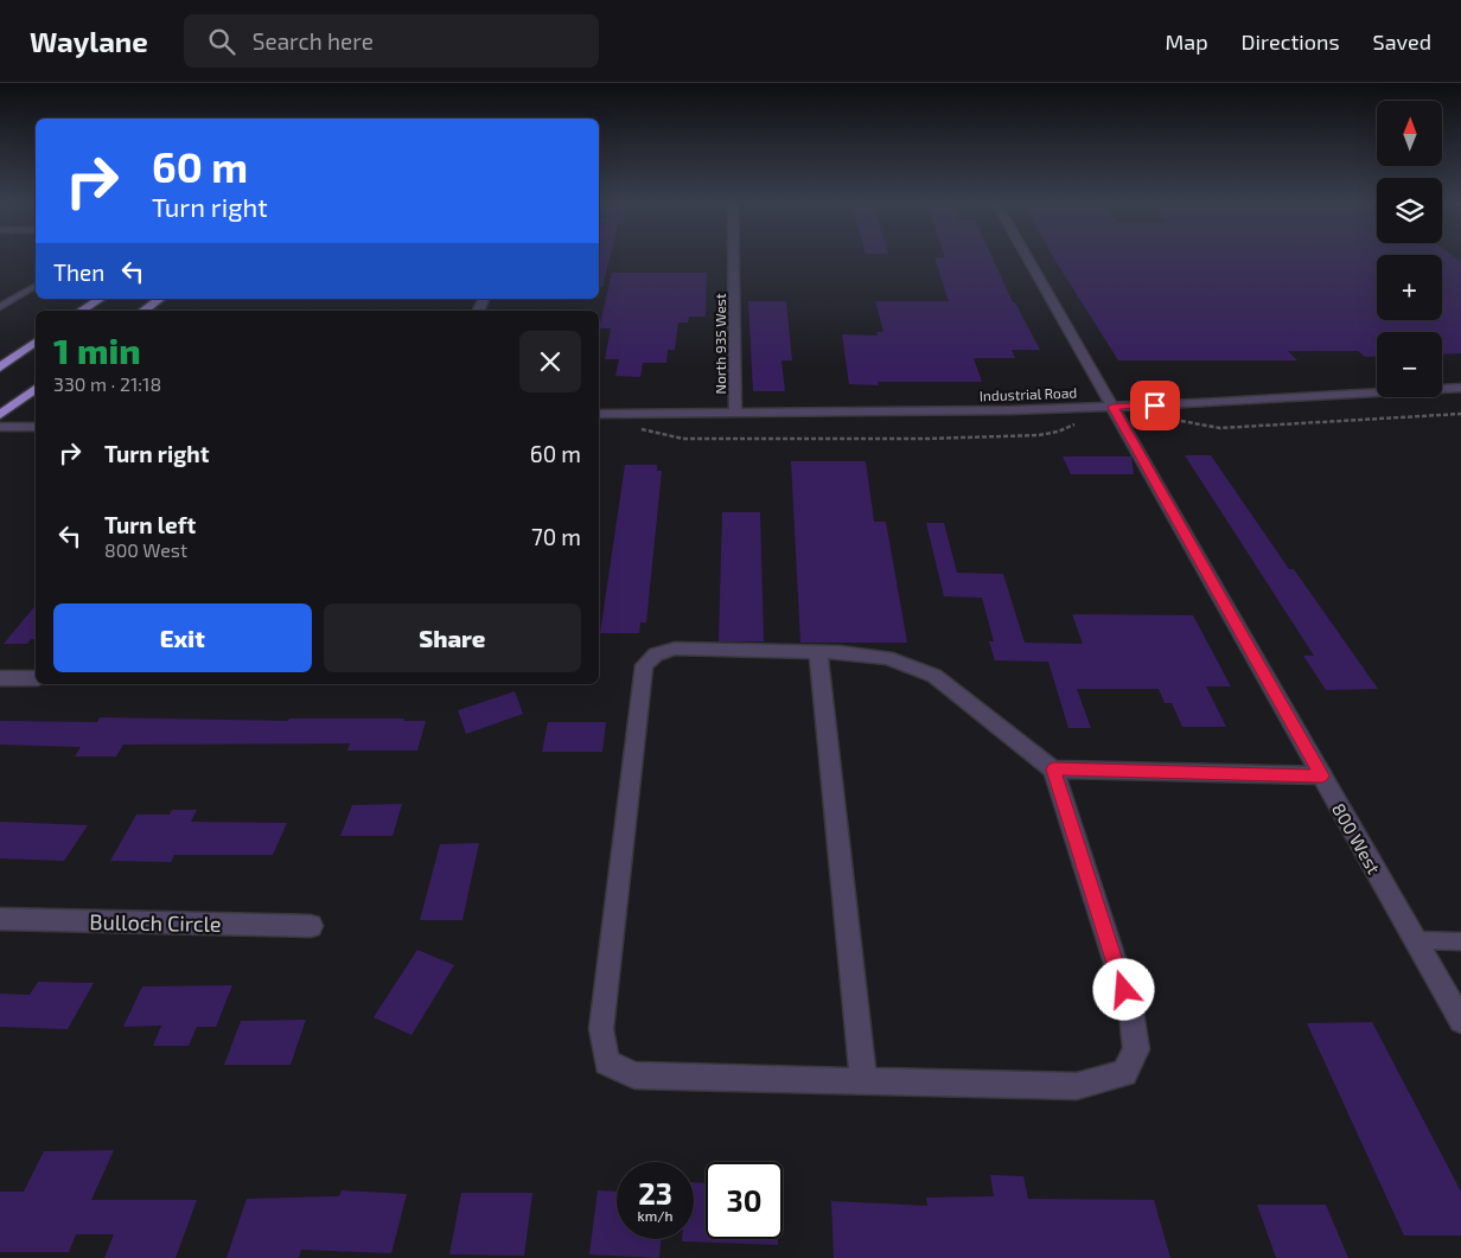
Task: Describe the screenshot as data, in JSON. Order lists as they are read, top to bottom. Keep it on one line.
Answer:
{"streets":{"street":["North 935 West","Industrial Road","800 West","Bulloch Circle"]},"crossings":[["North 935 West","Industrial Road"],["Industrial Road","800 West"]],"north":"top","page":{"header":"Waylane","search":"Search here","nav":["Map","Directions","Saved"],"map_buttons":["+","−"],"turn":["60 m","Turn right"],"then":"Then","heading":["1 min","330 m · 21:18"],"list":[{"name":"Turn right","value":"60 m"},{"name":"Turn left","note":"800 West","value":"70 m"}],"buttons":["Exit","Share"],"speed":"23 km/h","limit":"30"}}
